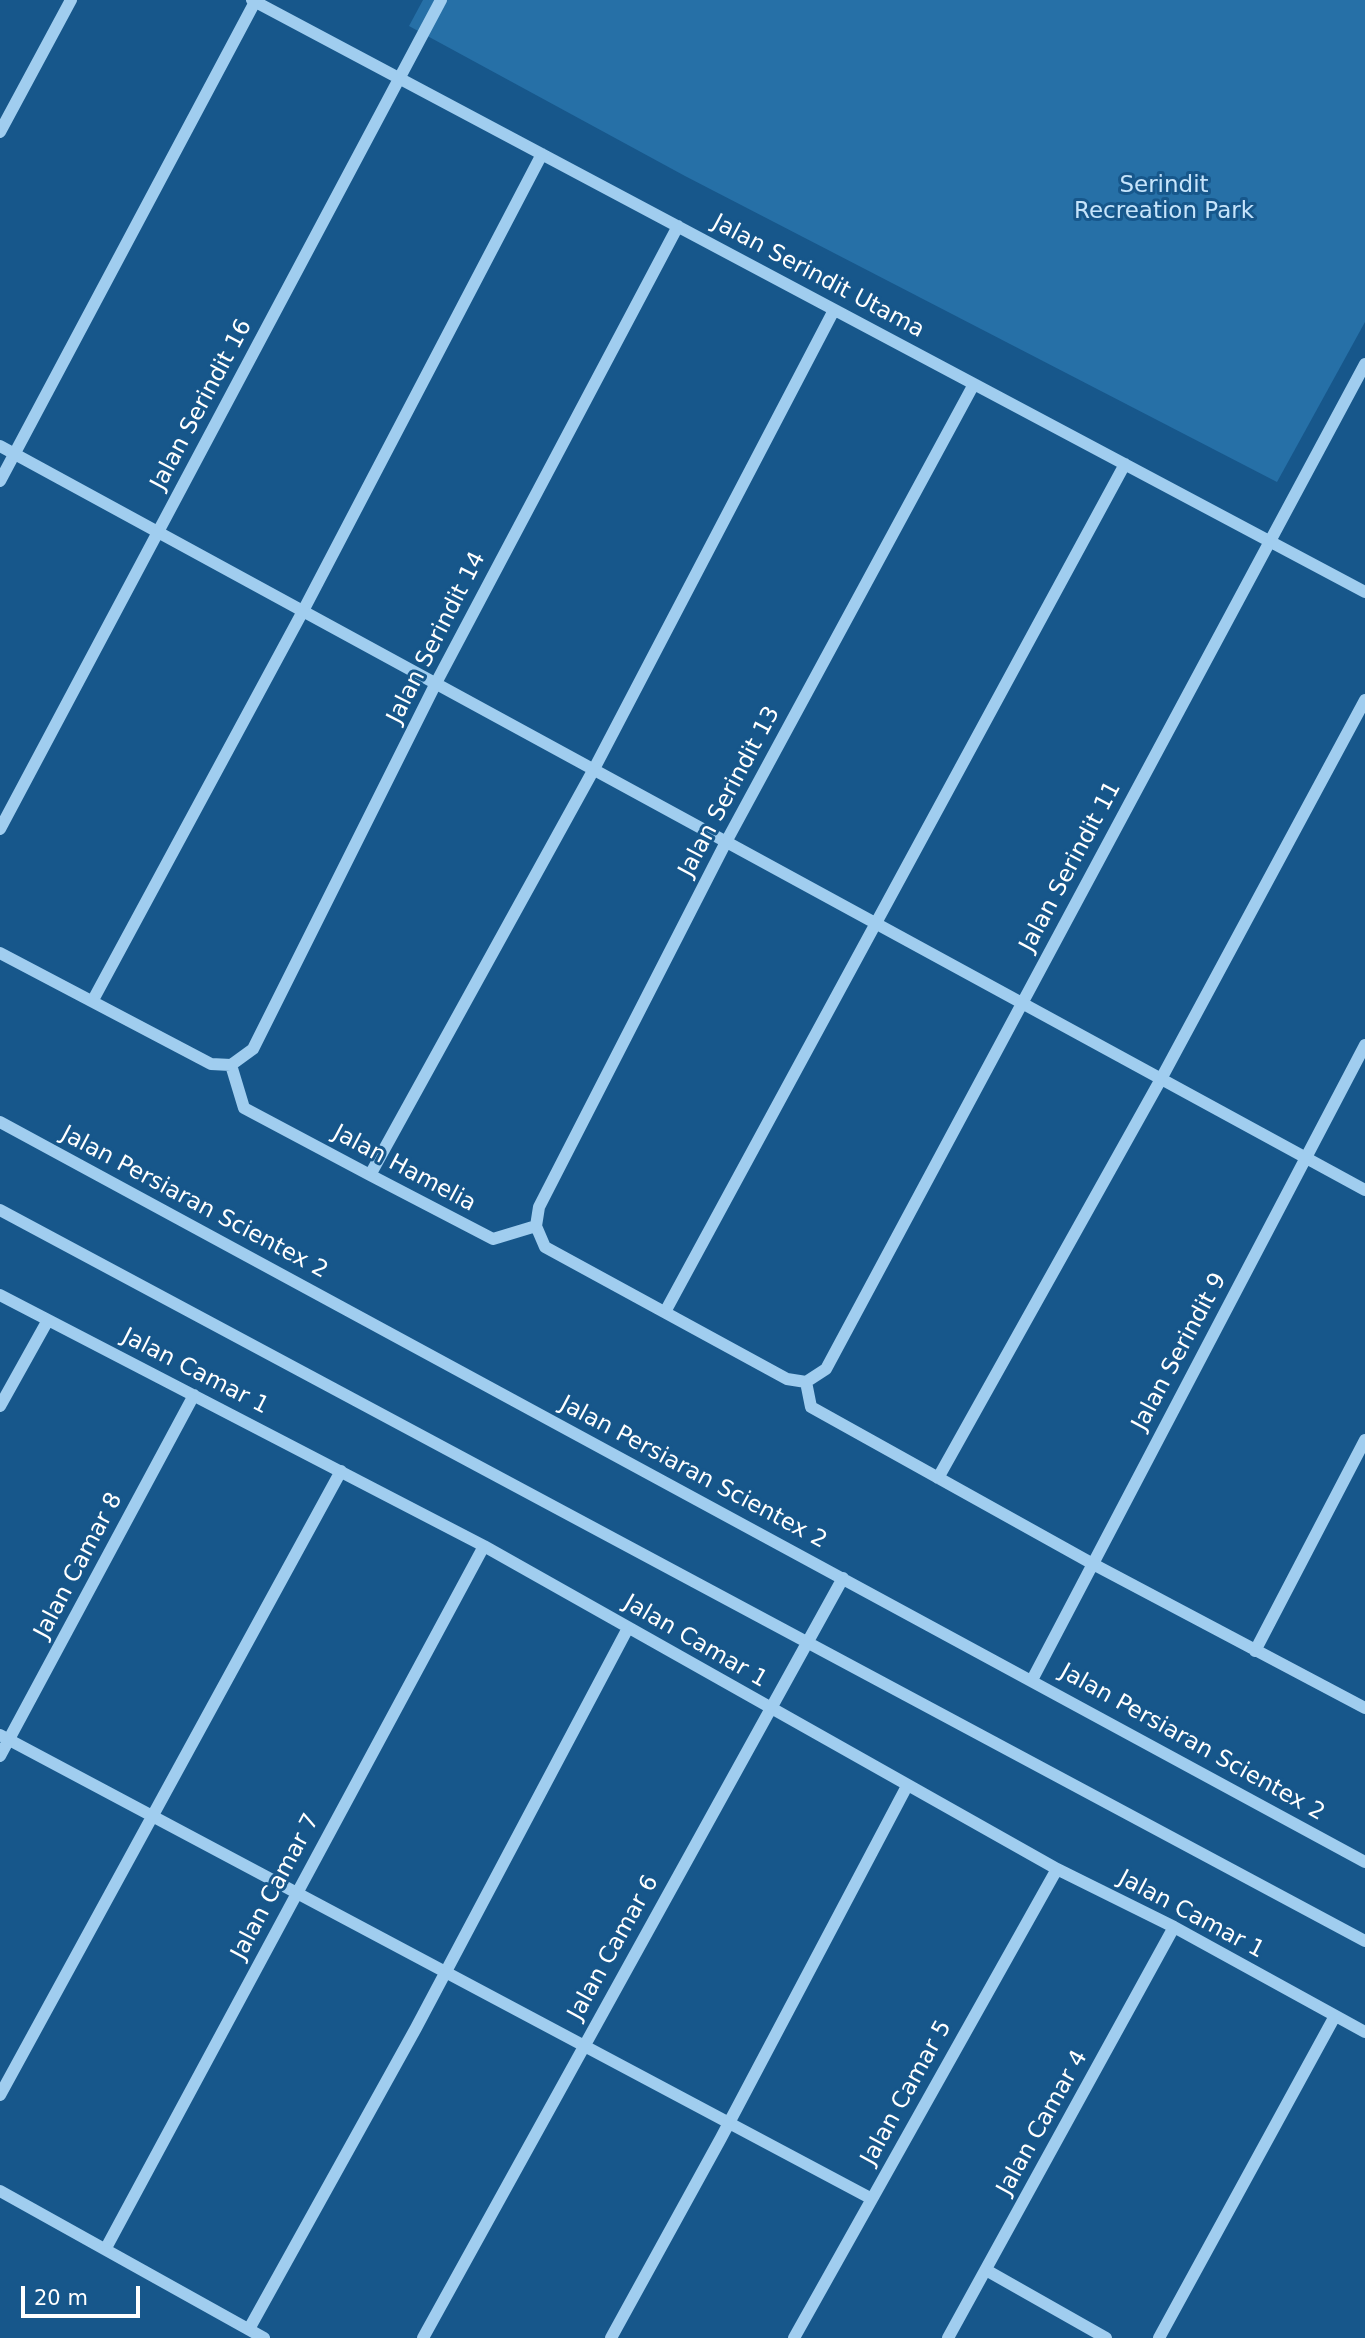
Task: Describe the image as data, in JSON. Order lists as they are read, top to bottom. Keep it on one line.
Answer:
{"streets":{"street":["Jalan Serindit Utama","Jalan Serindit 16","Jalan Serindit 14","Jalan Serindit 13","Jalan Serindit 11","Jalan Hamelia","Jalan Persiaran Scientex 2","Jalan Serindit 9","Jalan Camar 1","Jalan Camar 8","Jalan Camar 7","Jalan Camar 6","Jalan Camar 5","Jalan Camar 4"]},"crossings":[["Jalan Serindit Utama","Jalan Serindit 16"],["Jalan Serindit Utama","Jalan Serindit 14"],["Jalan Serindit Utama","Jalan Serindit 13"],["Jalan Serindit Utama","Jalan Serindit 11"],["Jalan Serindit 14","Jalan Hamelia"],["Jalan Serindit 13","Jalan Hamelia"],["Jalan Persiaran Scientex 2","Jalan Serindit 9"],["Jalan Persiaran Scientex 2","Jalan Camar 6"],["Jalan Camar 1","Jalan Camar 8"],["Jalan Camar 1","Jalan Camar 7"],["Jalan Camar 1","Jalan Camar 6"],["Jalan Camar 1","Jalan Camar 5"],["Jalan Camar 1","Jalan Camar 4"]],"parks":["Serindit Recreation Park"],"scale_bar":"20 m"}
